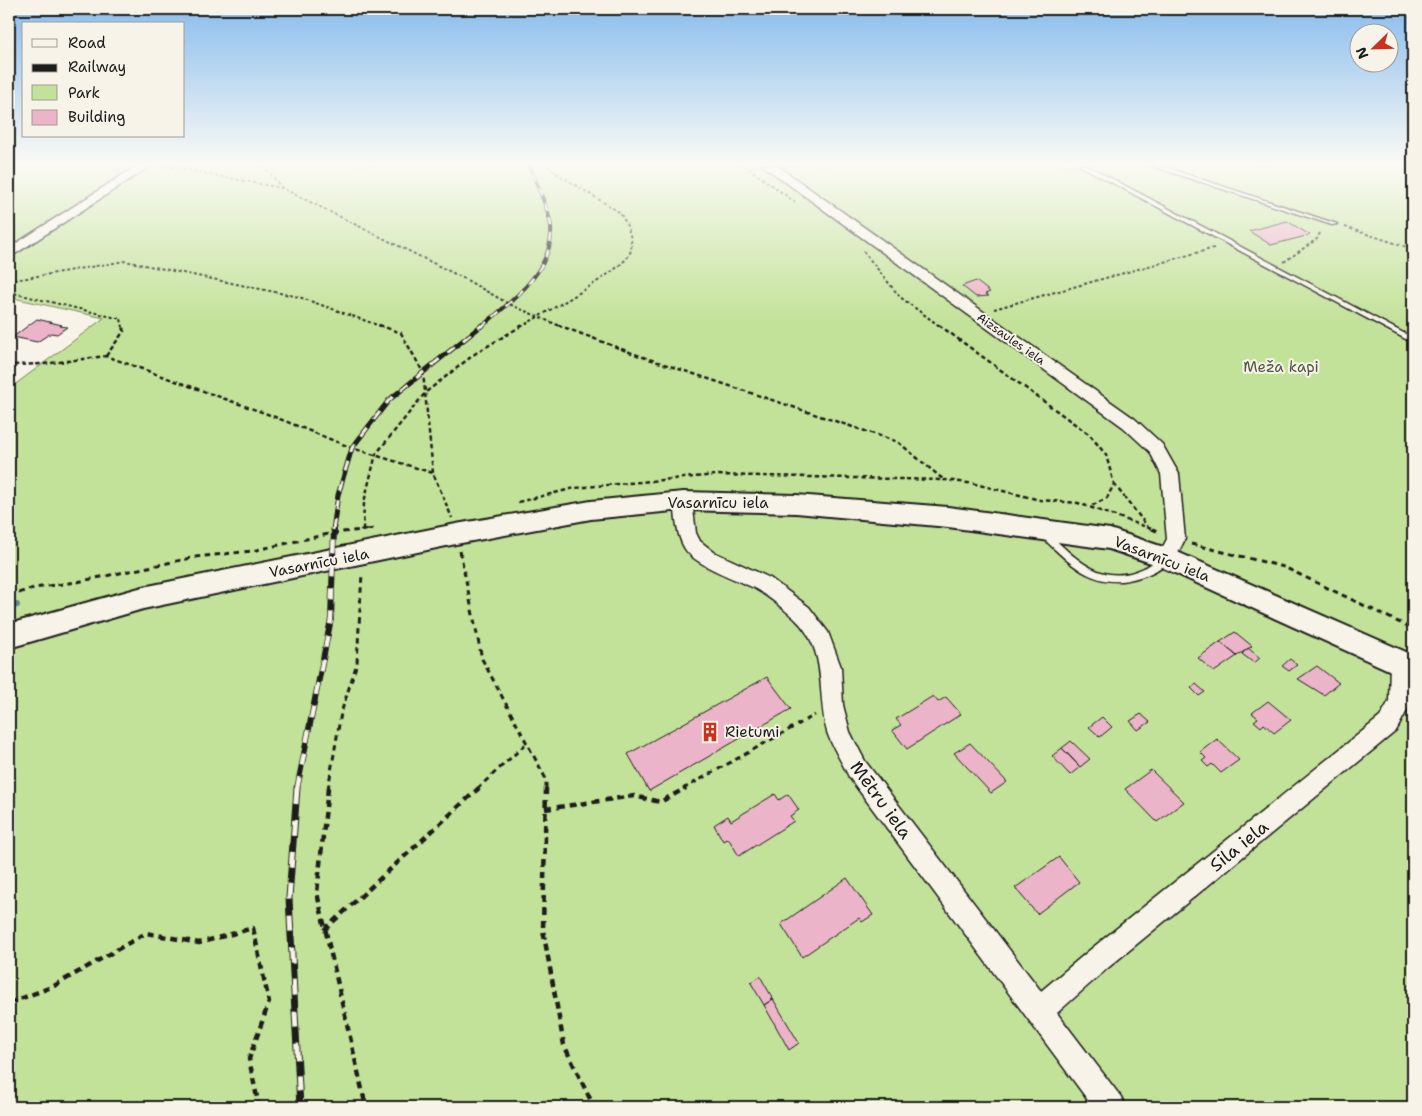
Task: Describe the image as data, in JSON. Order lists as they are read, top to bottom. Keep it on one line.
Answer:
{"streets":{"street":["Aizsaules iela","Vasarnīcu iela","Mētru iela","Sila iela"]},"crossings":[["Aizsaules iela","Vasarnīcu iela"],["Vasarnīcu iela","Mētru iela"],["Vasarnīcu iela","Sila iela"],["Mētru iela","Sila iela"]],"parks":["Meža kapi"],"places":{"building":["Rietumi"]},"legend":["Road","Railway","Park","Building"],"north":"bottom left"}
